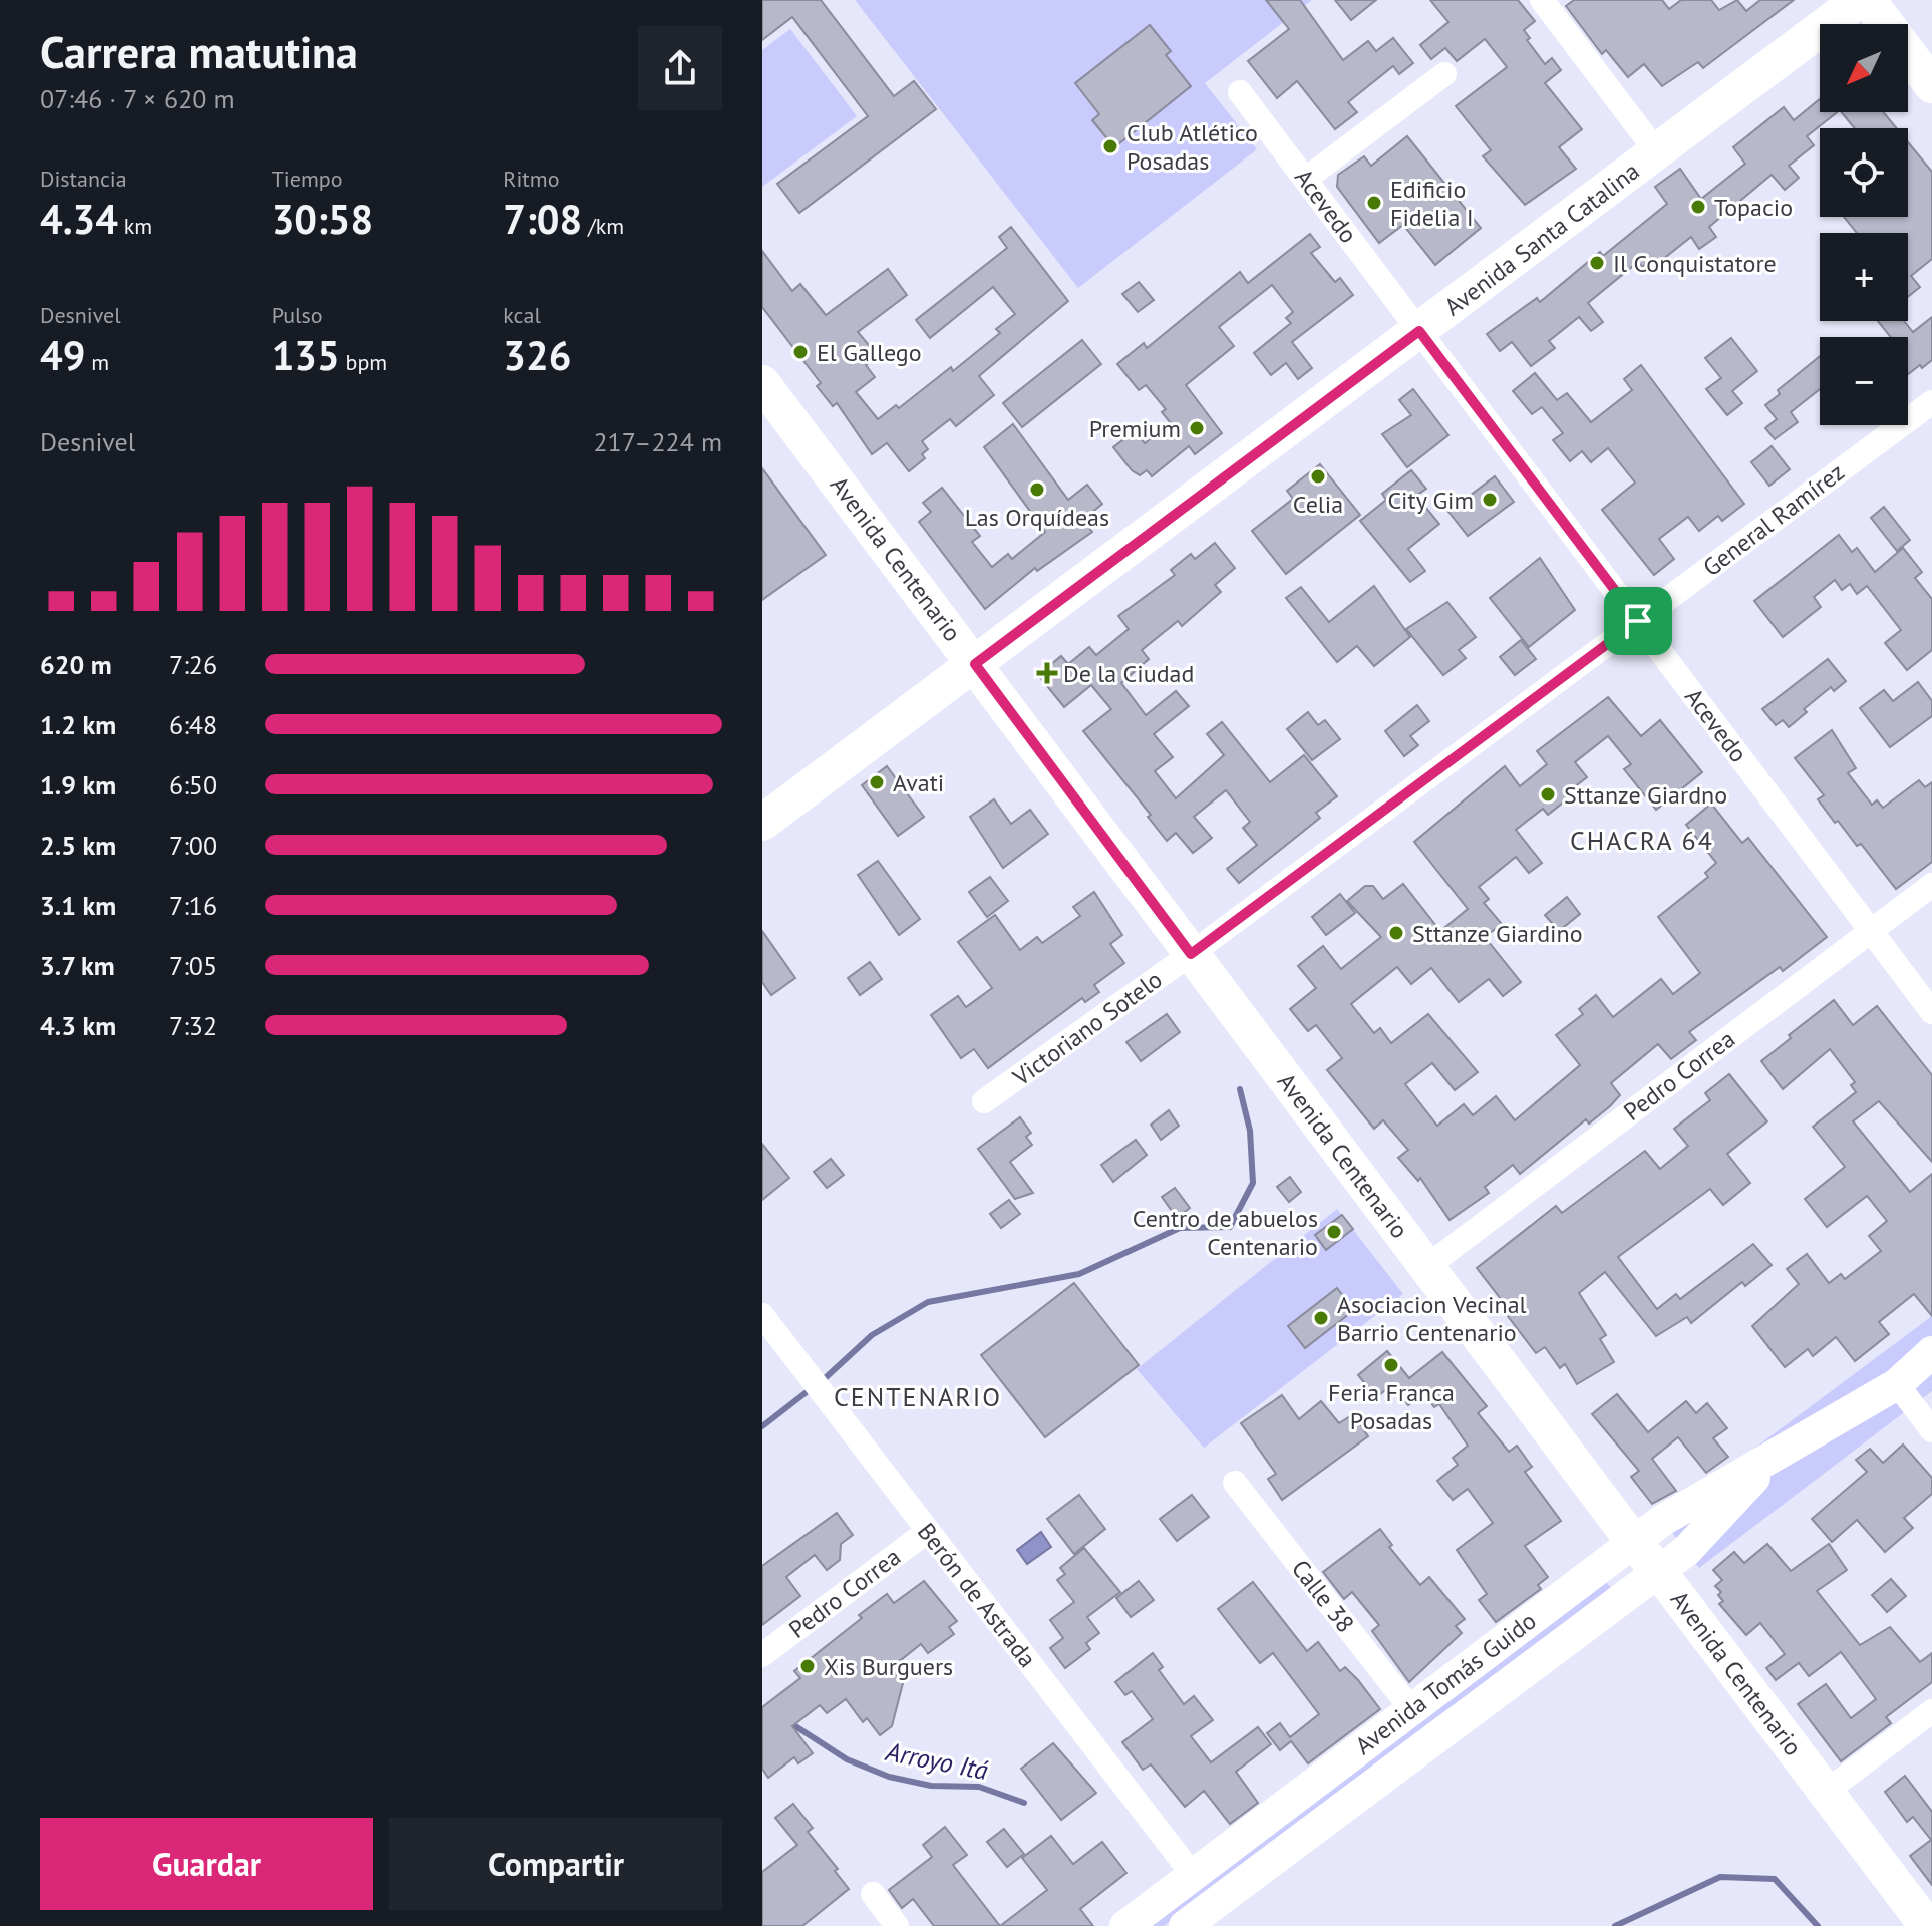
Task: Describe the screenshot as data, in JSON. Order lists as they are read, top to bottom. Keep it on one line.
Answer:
{"streets":{"main road":["Avenida Santa Catalina","Avenida Centenario","Avenida Tomás Guido"],"street":["Acevedo","General Ramírez","Victoriano Sotelo","Pedro Correa","Berón de Astrada","Calle 38"]},"crossings":[["Acevedo","Avenida Santa Catalina"],["Acevedo","General Ramírez"],["Acevedo","Pedro Correa"],["Avenida Santa Catalina","Avenida Centenario"],["General Ramírez","Avenida Centenario"],["General Ramírez","Victoriano Sotelo"],["Avenida Centenario","Victoriano Sotelo"],["Avenida Centenario","Pedro Correa"],["Avenida Centenario","Avenida Tomás Guido"],["Pedro Correa","Berón de Astrada"],["Berón de Astrada","Avenida Tomás Guido"],["Calle 38","Avenida Tomás Guido"]],"districts":["CHACRA 64","CENTENARIO"],"water":["Arroyo Itá"],"places":{"other":["Club Atlético Posadas","Edificio Fidelia I","Topacio","Il Conquistatore","El Gallego","Premium","Celia","Las Orquídeas","City Gim","Avati","Sttanze Giardno","Sttanze Giardino","Centro de abuelos Centenario","Asociacion Vecinal Barrio Centenario","Feria Franca Posadas","Xis Burguers"],"health":["De la Ciudad"]},"north":"bottom left","page":{"heading":["Carrera matutina","07:46 · 7 × 620 m"],"map_buttons":["+","−"],"stats":[["Distancia","4.34 km"],["Tiempo","30:58"],["Ritmo","7:08 /km"],["Desnivel","49 m"],["Pulso","135 bpm"],["kcal","326"]],"chart":["Desnivel","217–224 m"],"list":[{"name":"620 m","note":"7:26"},{"name":"1.2 km","note":"6:48"},{"name":"1.9 km","note":"6:50"},{"name":"2.5 km","note":"7:00"},{"name":"3.1 km","note":"7:16"},{"name":"3.7 km","note":"7:05"},{"name":"4.3 km","note":"7:32"}],"buttons":["Guardar","Compartir"]}}
